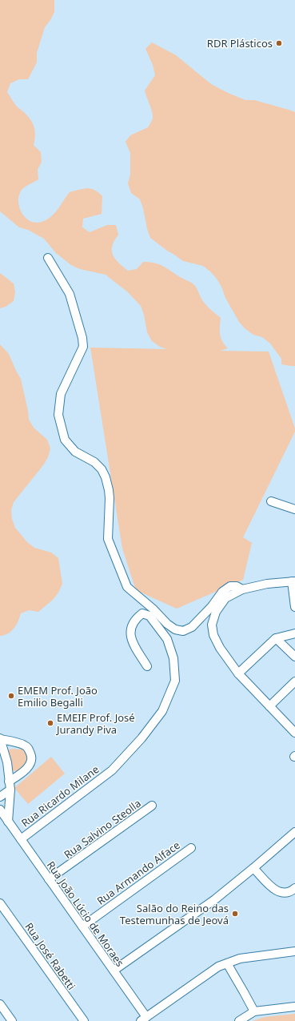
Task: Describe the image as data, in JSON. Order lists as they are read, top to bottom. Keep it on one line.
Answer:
{"streets":{"street":["Rua Ricardo Milane","Rua Salvino Steolla","Rua Armando Alface","Rua João Lúcio de Moraes","Rua José Rabetti"]},"crossings":[["Rua Ricardo Milane","Rua João Lúcio de Moraes"],["Rua Salvino Steolla","Rua João Lúcio de Moraes"],["Rua Armando Alface","Rua João Lúcio de Moraes"]],"places":["RDR Plásticos","EMEM Prof. João Emilio Begalli","EMEIF Prof. José Jurandy Piva","Salão do Reino das Testemunhas de Jeová"]}
